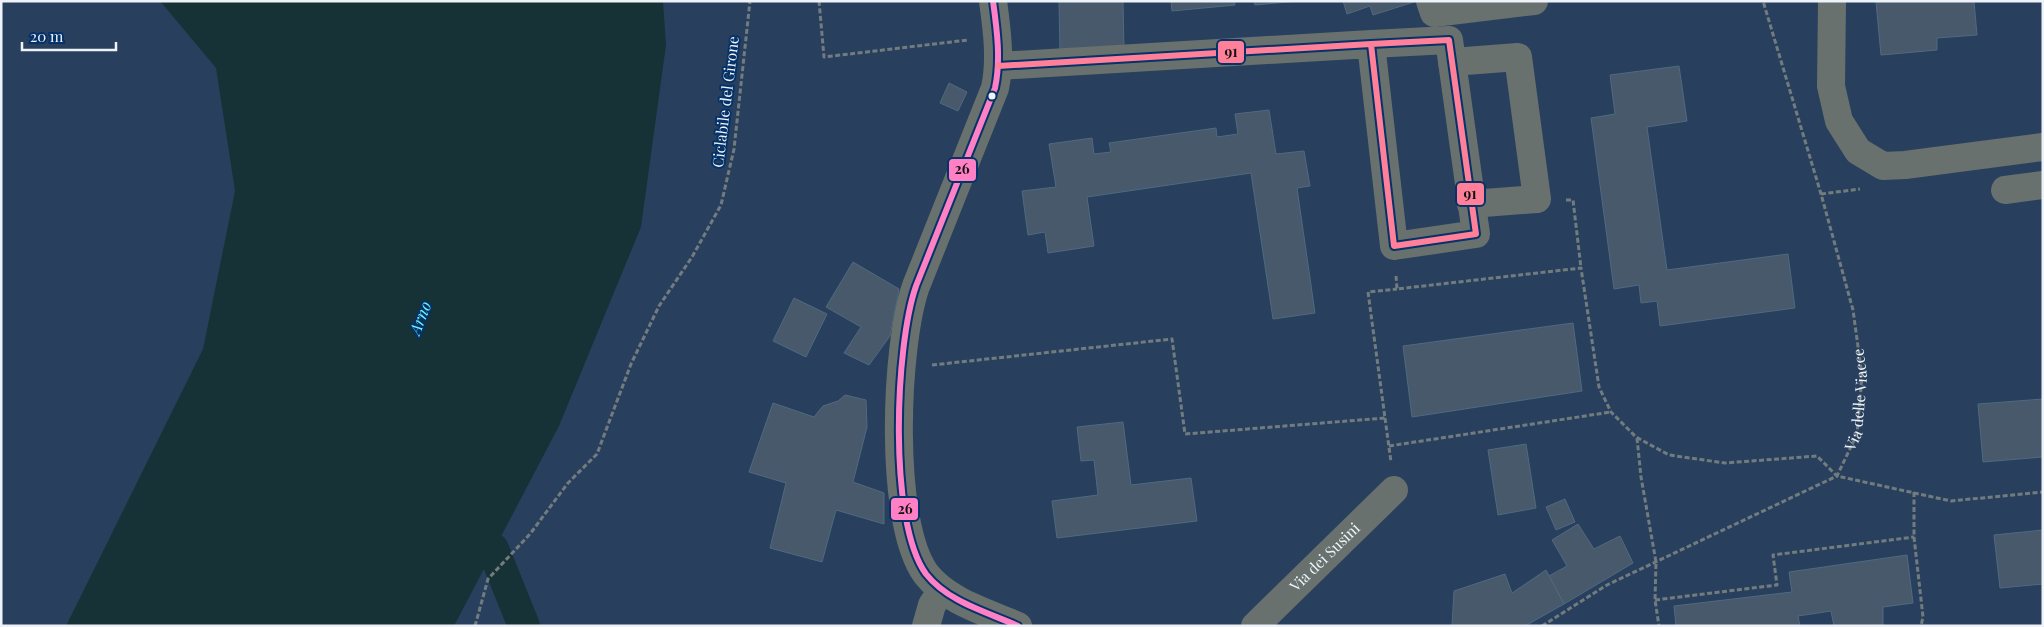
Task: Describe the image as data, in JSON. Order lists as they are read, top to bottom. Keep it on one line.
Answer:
{"streets":{"street":["Via dei Susini"],"path":["Ciclabile del Girone","Via delle Viacce"]},"water":["Arno"],"lines":["transit line 26","transit line 91"],"scale_bar":"20 m"}
